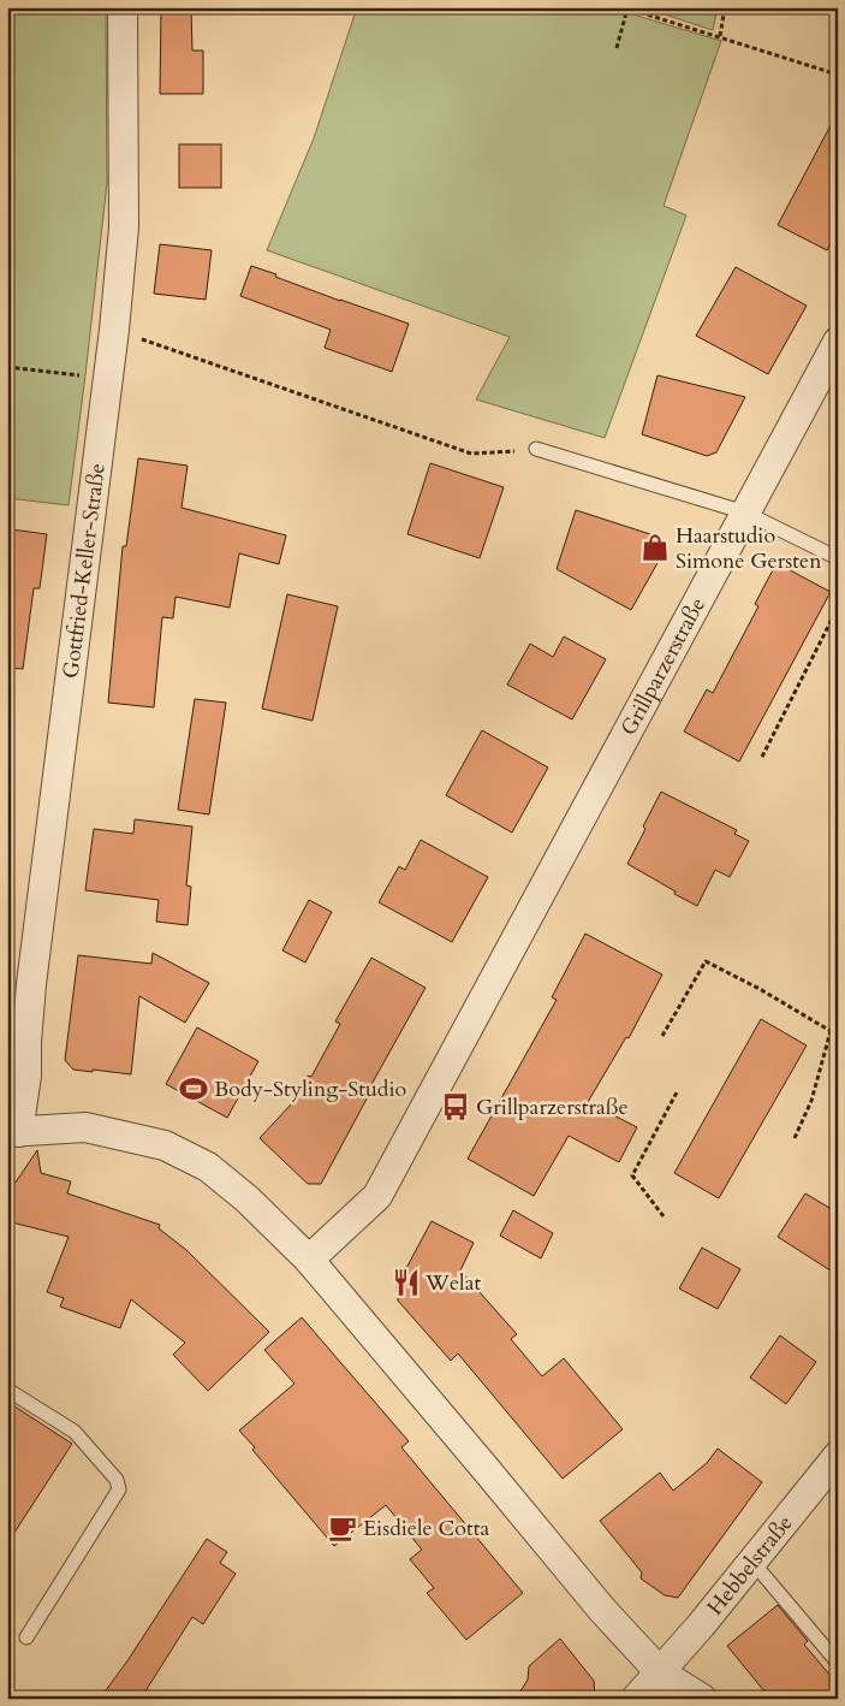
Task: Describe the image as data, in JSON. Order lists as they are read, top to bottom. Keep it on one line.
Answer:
{"streets":{"street":["Gottfried-Keller-Straße","Grillparzerstraße","Hebbelstraße"]},"places":{"shop":["Haarstudio Simone Gersten"],"sports":["Body-Styling-Studio"],"bus stop":["Grillparzerstraße"],"restaurant":["Welat"],"cafe":["Eisdiele Cotta"]}}
